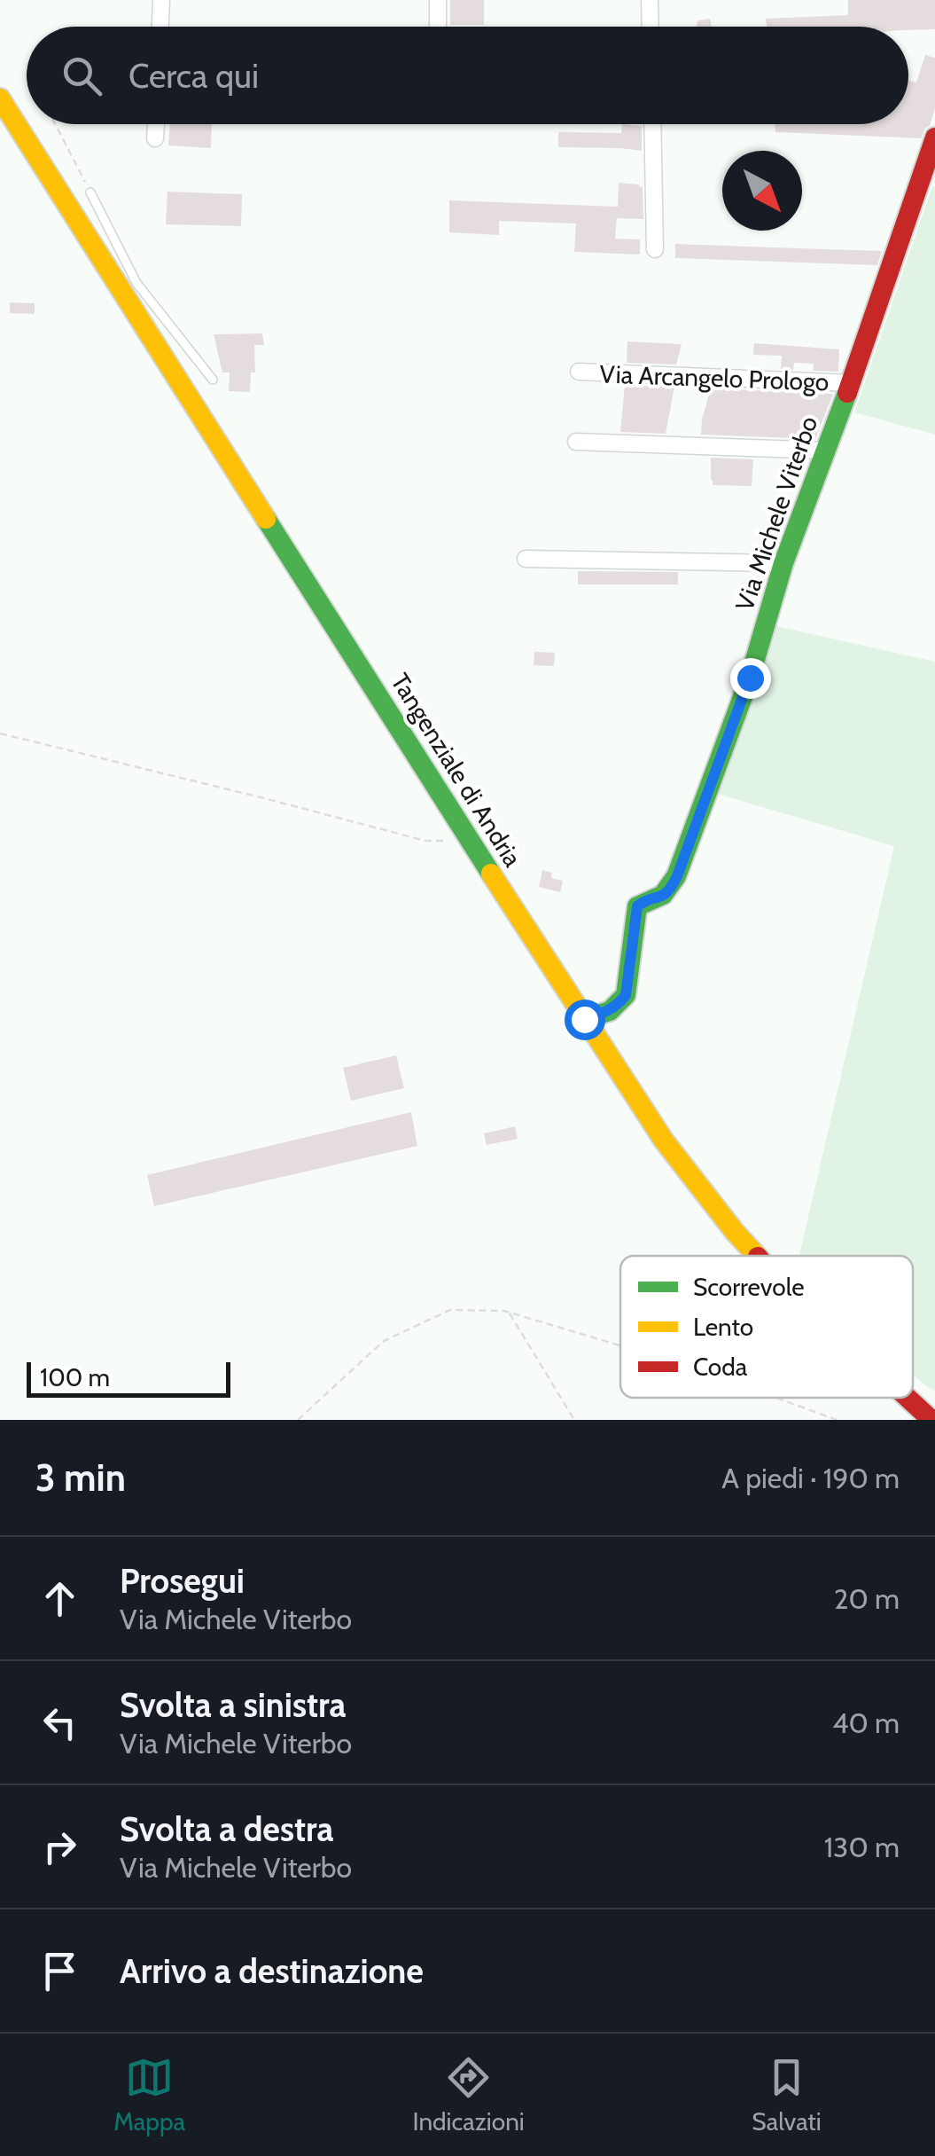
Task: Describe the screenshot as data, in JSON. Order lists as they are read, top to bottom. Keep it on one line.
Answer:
{"streets":{"main road":["Via Michele Viterbo","Tangenziale di Andria"],"street":["Via Arcangelo Prologo"]},"crossings":[["Via Arcangelo Prologo","Via Michele Viterbo"],["Via Michele Viterbo","Tangenziale di Andria"]],"legend":["Scorrevole","Lento","Coda"],"scale_bar":"100 m","north":"bottom right","page":{"search":"Cerca qui","scale":"100 m","heading":["3 min","A piedi · 190 m"],"list":[["Prosegui","Via Michele Viterbo","20 m"],["Svolta a sinistra","Via Michele Viterbo","40 m"],["Svolta a destra","Via Michele Viterbo","130 m"],"Arrivo a destinazione"],"nav":["Mappa","Indicazioni","Salvati"]}}
